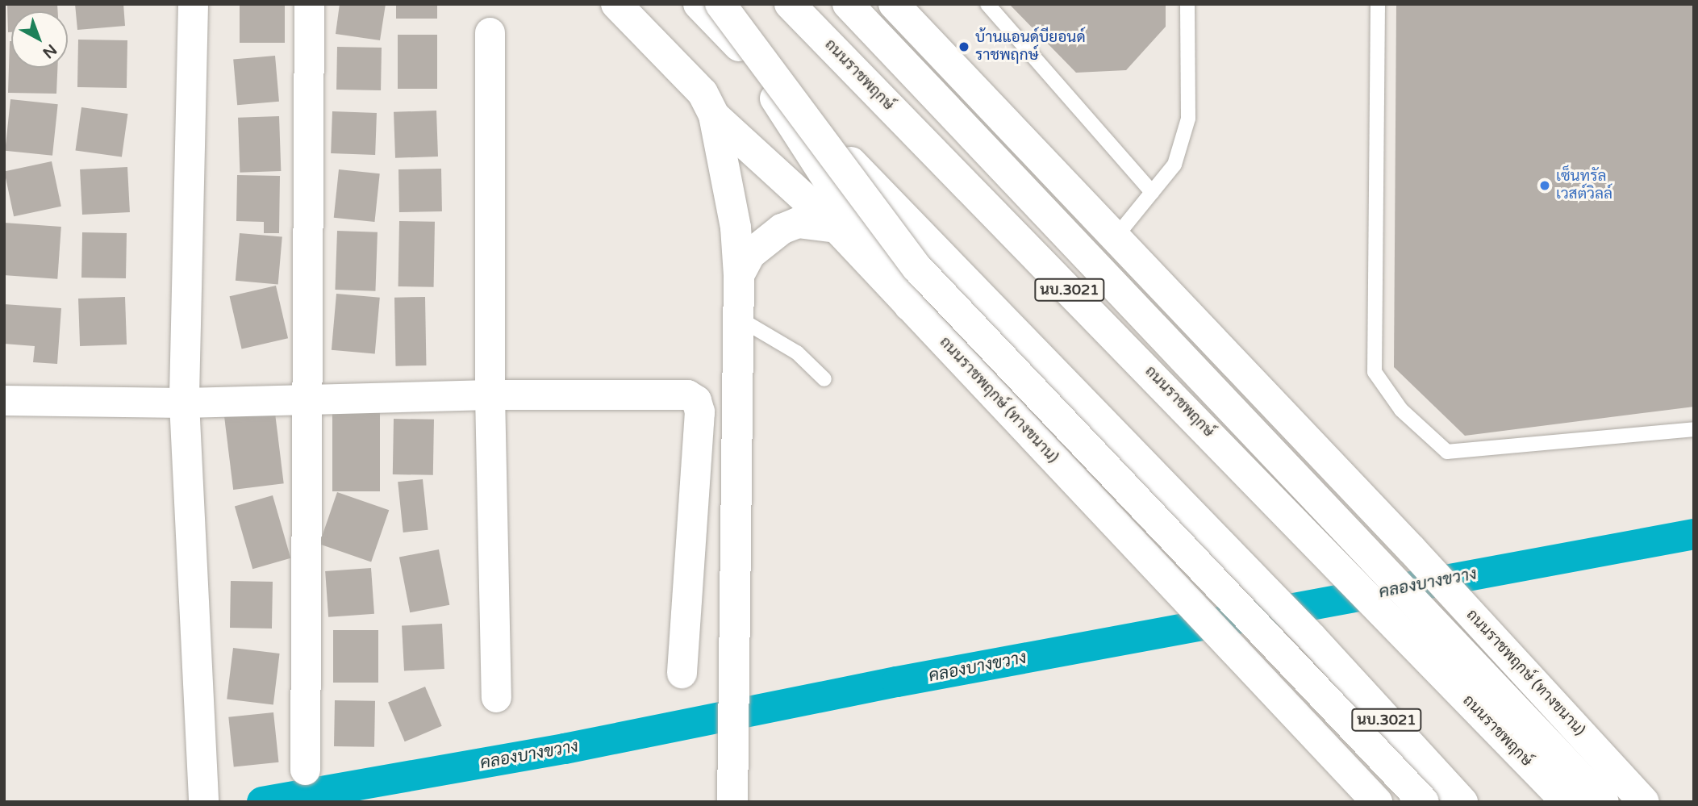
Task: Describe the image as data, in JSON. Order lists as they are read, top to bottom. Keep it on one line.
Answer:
{"streets":{"main road":["ถนนราชพฤกษ์","นบ.3021","ถนนราชพฤกษ์ (ทางขนาน)"]},"water":["คลองบางขวาง"],"places":["บ้านแอนด์บียอนด์ ราชพฤกษ์","เซ็นทรัล เวสต์วิลล์"],"north":"bottom right"}
